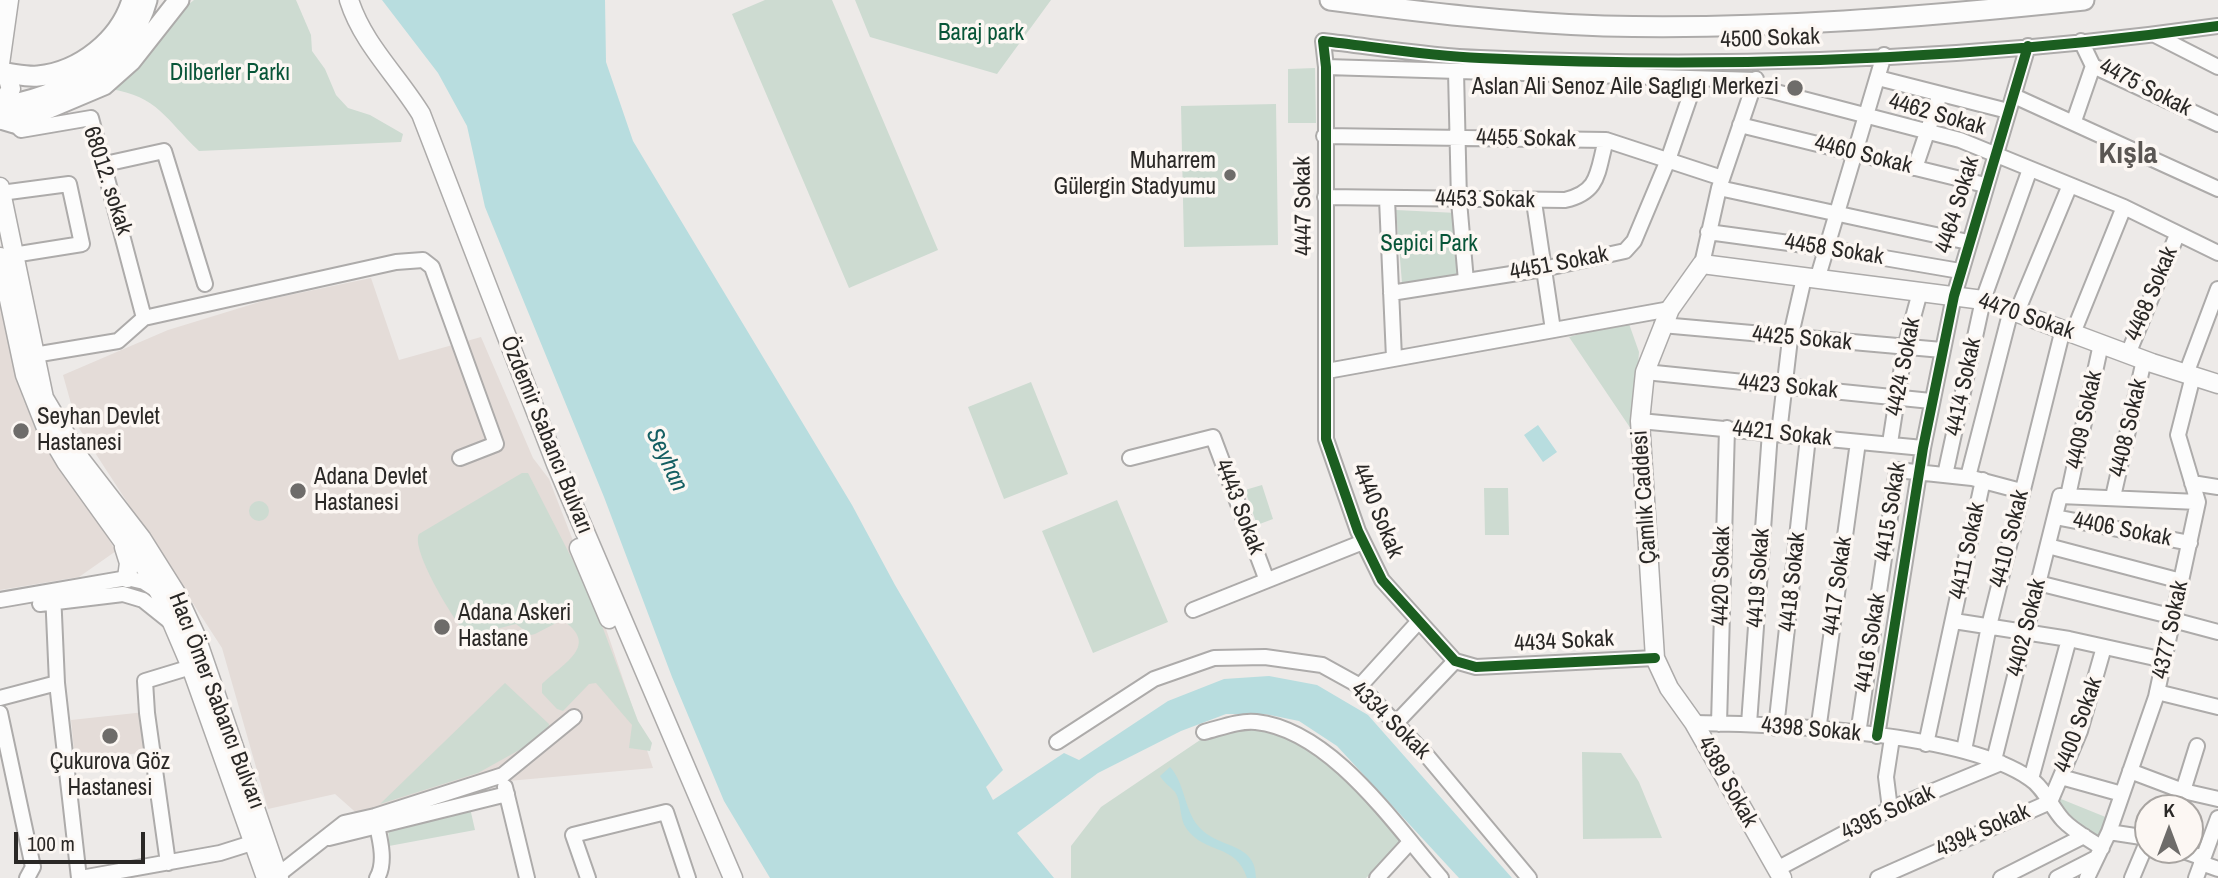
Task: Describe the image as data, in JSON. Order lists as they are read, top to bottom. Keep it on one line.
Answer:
{"streets":{"main road":["4470 Sokak","Özdemir Sabancı Bulvarı","Çamlık Caddesi","Hacı Ömer Sabancı Bulvarı","4389 Sokak"],"street":["4500 Sokak","4475 Sokak","4462 Sokak","4455 Sokak","4460 Sokak","68012. sokak","4453 Sokak","4464 Sokak","4447 Sokak","4458 Sokak","4451 Sokak","4468 Sokak","4425 Sokak","4424 Sokak","4423 Sokak","4414 Sokak","4409 Sokak","4408 Sokak","4421 Sokak","4443 Sokak","4440 Sokak","4415 Sokak","4406 Sokak","4410 Sokak","4411 Sokak","4420 Sokak","4419 Sokak","4418 Sokak","4417 Sokak","4402 Sokak","4377 Sokak","4434 Sokak","4416 Sokak","4334 Sokak","4400 Sokak","4398 Sokak","4395 Sokak","4394 Sokak"]},"crossings":[["4500 Sokak","4475 Sokak"],["4500 Sokak","4464 Sokak"],["4500 Sokak","4447 Sokak"],["4500 Sokak","Çamlık Caddesi"],["4500 Sokak","4419 Sokak"],["4462 Sokak","4464 Sokak"],["4462 Sokak","4447 Sokak"],["4462 Sokak","4451 Sokak"],["4462 Sokak","4468 Sokak"],["4462 Sokak","4414 Sokak"],["4462 Sokak","Çamlık Caddesi"],["4462 Sokak","4410 Sokak"],["4462 Sokak","4411 Sokak"],["4462 Sokak","4419 Sokak"],["4455 Sokak","4453 Sokak"],["4455 Sokak","4464 Sokak"],["4455 Sokak","4447 Sokak"],["4455 Sokak","4451 Sokak"],["4455 Sokak","Çamlık Caddesi"],["4455 Sokak","4419 Sokak"],["4460 Sokak","4464 Sokak"],["4460 Sokak","Çamlık Caddesi"],["4460 Sokak","4419 Sokak"],["4453 Sokak","4447 Sokak"],["4464 Sokak","4458 Sokak"],["4464 Sokak","4470 Sokak"],["4464 Sokak","4415 Sokak"],["4447 Sokak","4440 Sokak"],["4458 Sokak","Çamlık Caddesi"],["4458 Sokak","4419 Sokak"],["4468 Sokak","4470 Sokak"],["4468 Sokak","4408 Sokak"],["4470 Sokak","4424 Sokak"],["4470 Sokak","4414 Sokak"],["4470 Sokak","4409 Sokak"],["4470 Sokak","4408 Sokak"],["4470 Sokak","Çamlık Caddesi"],["4470 Sokak","4415 Sokak"],["4470 Sokak","4410 Sokak"],["4470 Sokak","4411 Sokak"],["4470 Sokak","4419 Sokak"],["4425 Sokak","4424 Sokak"],["4425 Sokak","Çamlık Caddesi"],["4425 Sokak","4415 Sokak"],["4425 Sokak","4419 Sokak"],["4424 Sokak","4423 Sokak"],["4424 Sokak","4421 Sokak"],["4423 Sokak","Çamlık Caddesi"],["4423 Sokak","4415 Sokak"],["4423 Sokak","4419 Sokak"],["4409 Sokak","4402 Sokak"],["4421 Sokak","Çamlık Caddesi"],["4421 Sokak","4415 Sokak"],["4421 Sokak","4420 Sokak"],["4421 Sokak","4419 Sokak"],["4421 Sokak","4418 Sokak"],["4421 Sokak","4417 Sokak"],["Çamlık Caddesi","4434 Sokak"],["Çamlık Caddesi","4389 Sokak"],["4440 Sokak","4434 Sokak"],["4415 Sokak","4416 Sokak"],["4415 Sokak","4398 Sokak"],["4406 Sokak","4402 Sokak"],["4406 Sokak","4377 Sokak"],["4410 Sokak","4398 Sokak"],["4411 Sokak","4398 Sokak"],["4420 Sokak","4398 Sokak"],["4419 Sokak","4398 Sokak"],["4418 Sokak","4398 Sokak"],["4417 Sokak","4398 Sokak"],["4402 Sokak","4398 Sokak"],["4402 Sokak","4395 Sokak"],["4377 Sokak","4398 Sokak"],["4416 Sokak","4398 Sokak"],["4400 Sokak","4398 Sokak"],["4400 Sokak","4394 Sokak"],["4398 Sokak","4389 Sokak"],["4398 Sokak","4395 Sokak"],["4398 Sokak","4394 Sokak"],["4389 Sokak","4395 Sokak"]],"districts":["Kışla"],"water":["Seyhan"],"parks":["Baraj park","Dilberler Parkı","Sepici Park"],"places":["Aslan Ali Senoz Aile Saglıgı Merkezi","Muharrem Gülergin Stadyumu","Seyhan Devlet Hastanesi","Adana Devlet Hastanesi","Adana Askeri Hastane","Çukurova Göz Hastanesi"],"scale_bar":"100 m","north":"top"}
